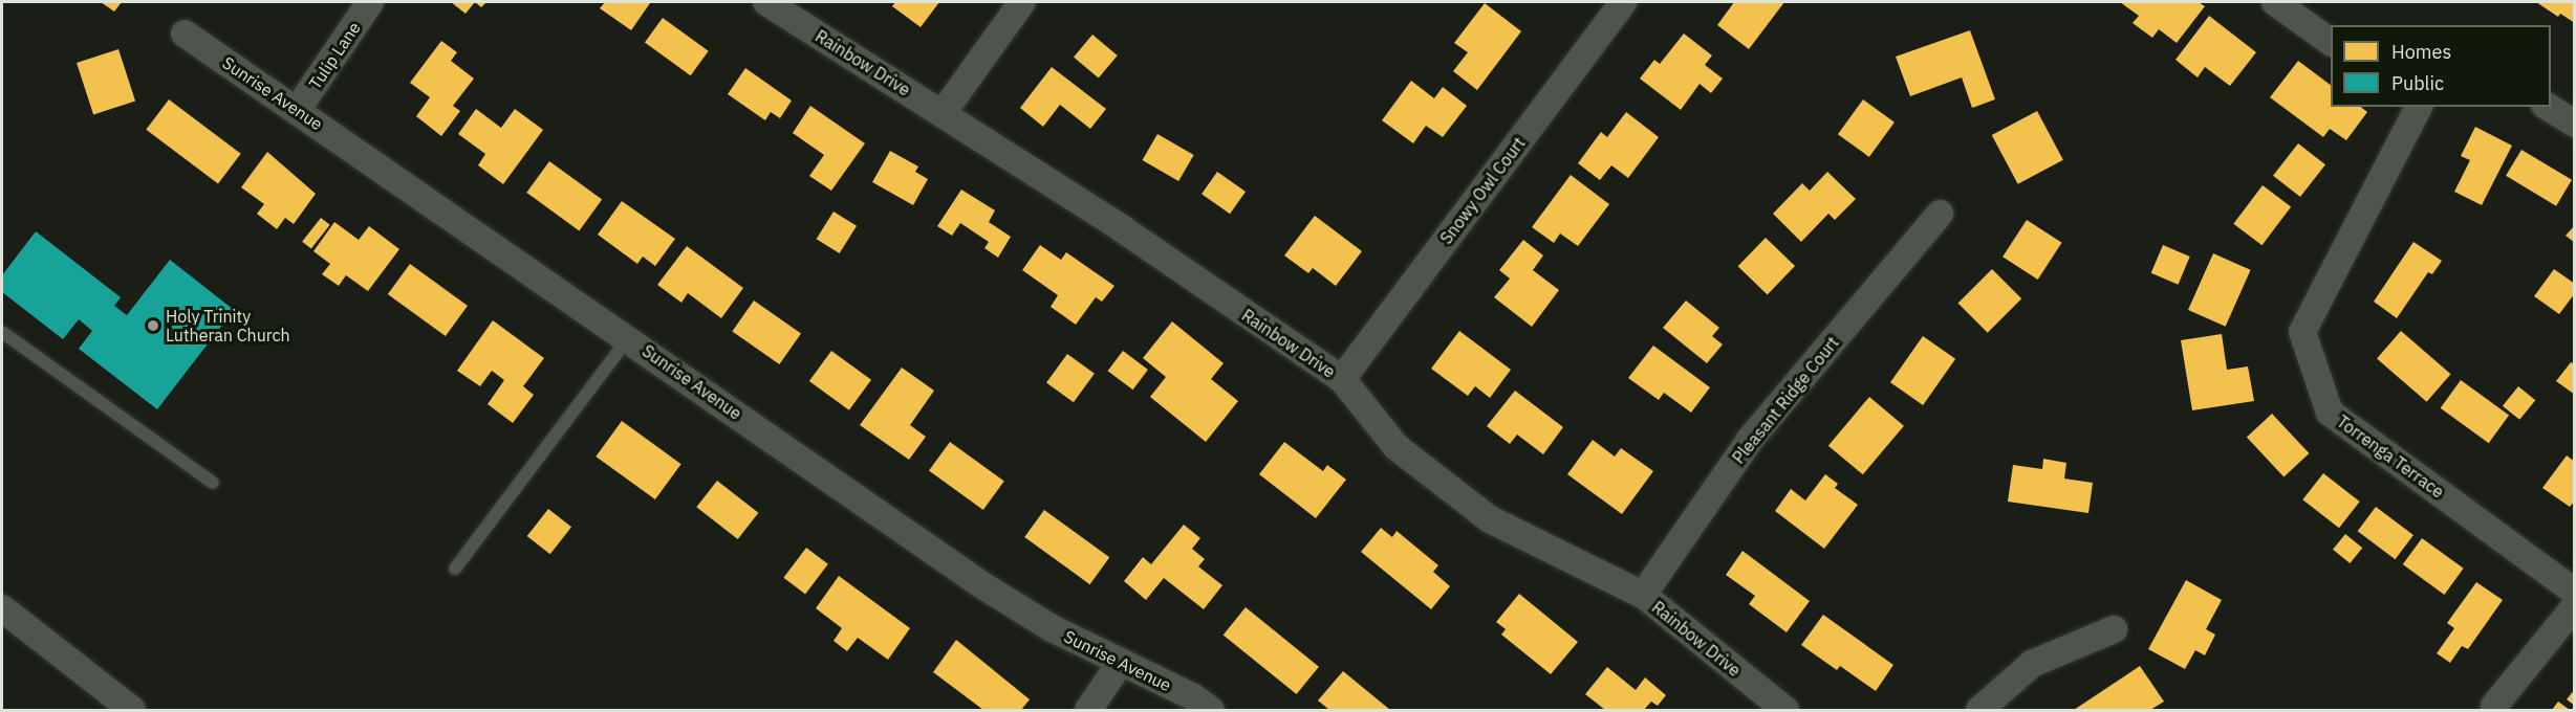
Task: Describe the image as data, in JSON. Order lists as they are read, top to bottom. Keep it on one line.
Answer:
{"streets":{"street":["Tulip Lane","Rainbow Drive","Sunrise Avenue","Snowy Owl Court","Pleasant Ridge Court","Torrenga Terrace"]},"crossings":[["Tulip Lane","Sunrise Avenue"],["Rainbow Drive","Snowy Owl Court"],["Rainbow Drive","Pleasant Ridge Court"]],"places":["Holy Trinity Lutheran Church"],"legend":["Homes","Public"]}
